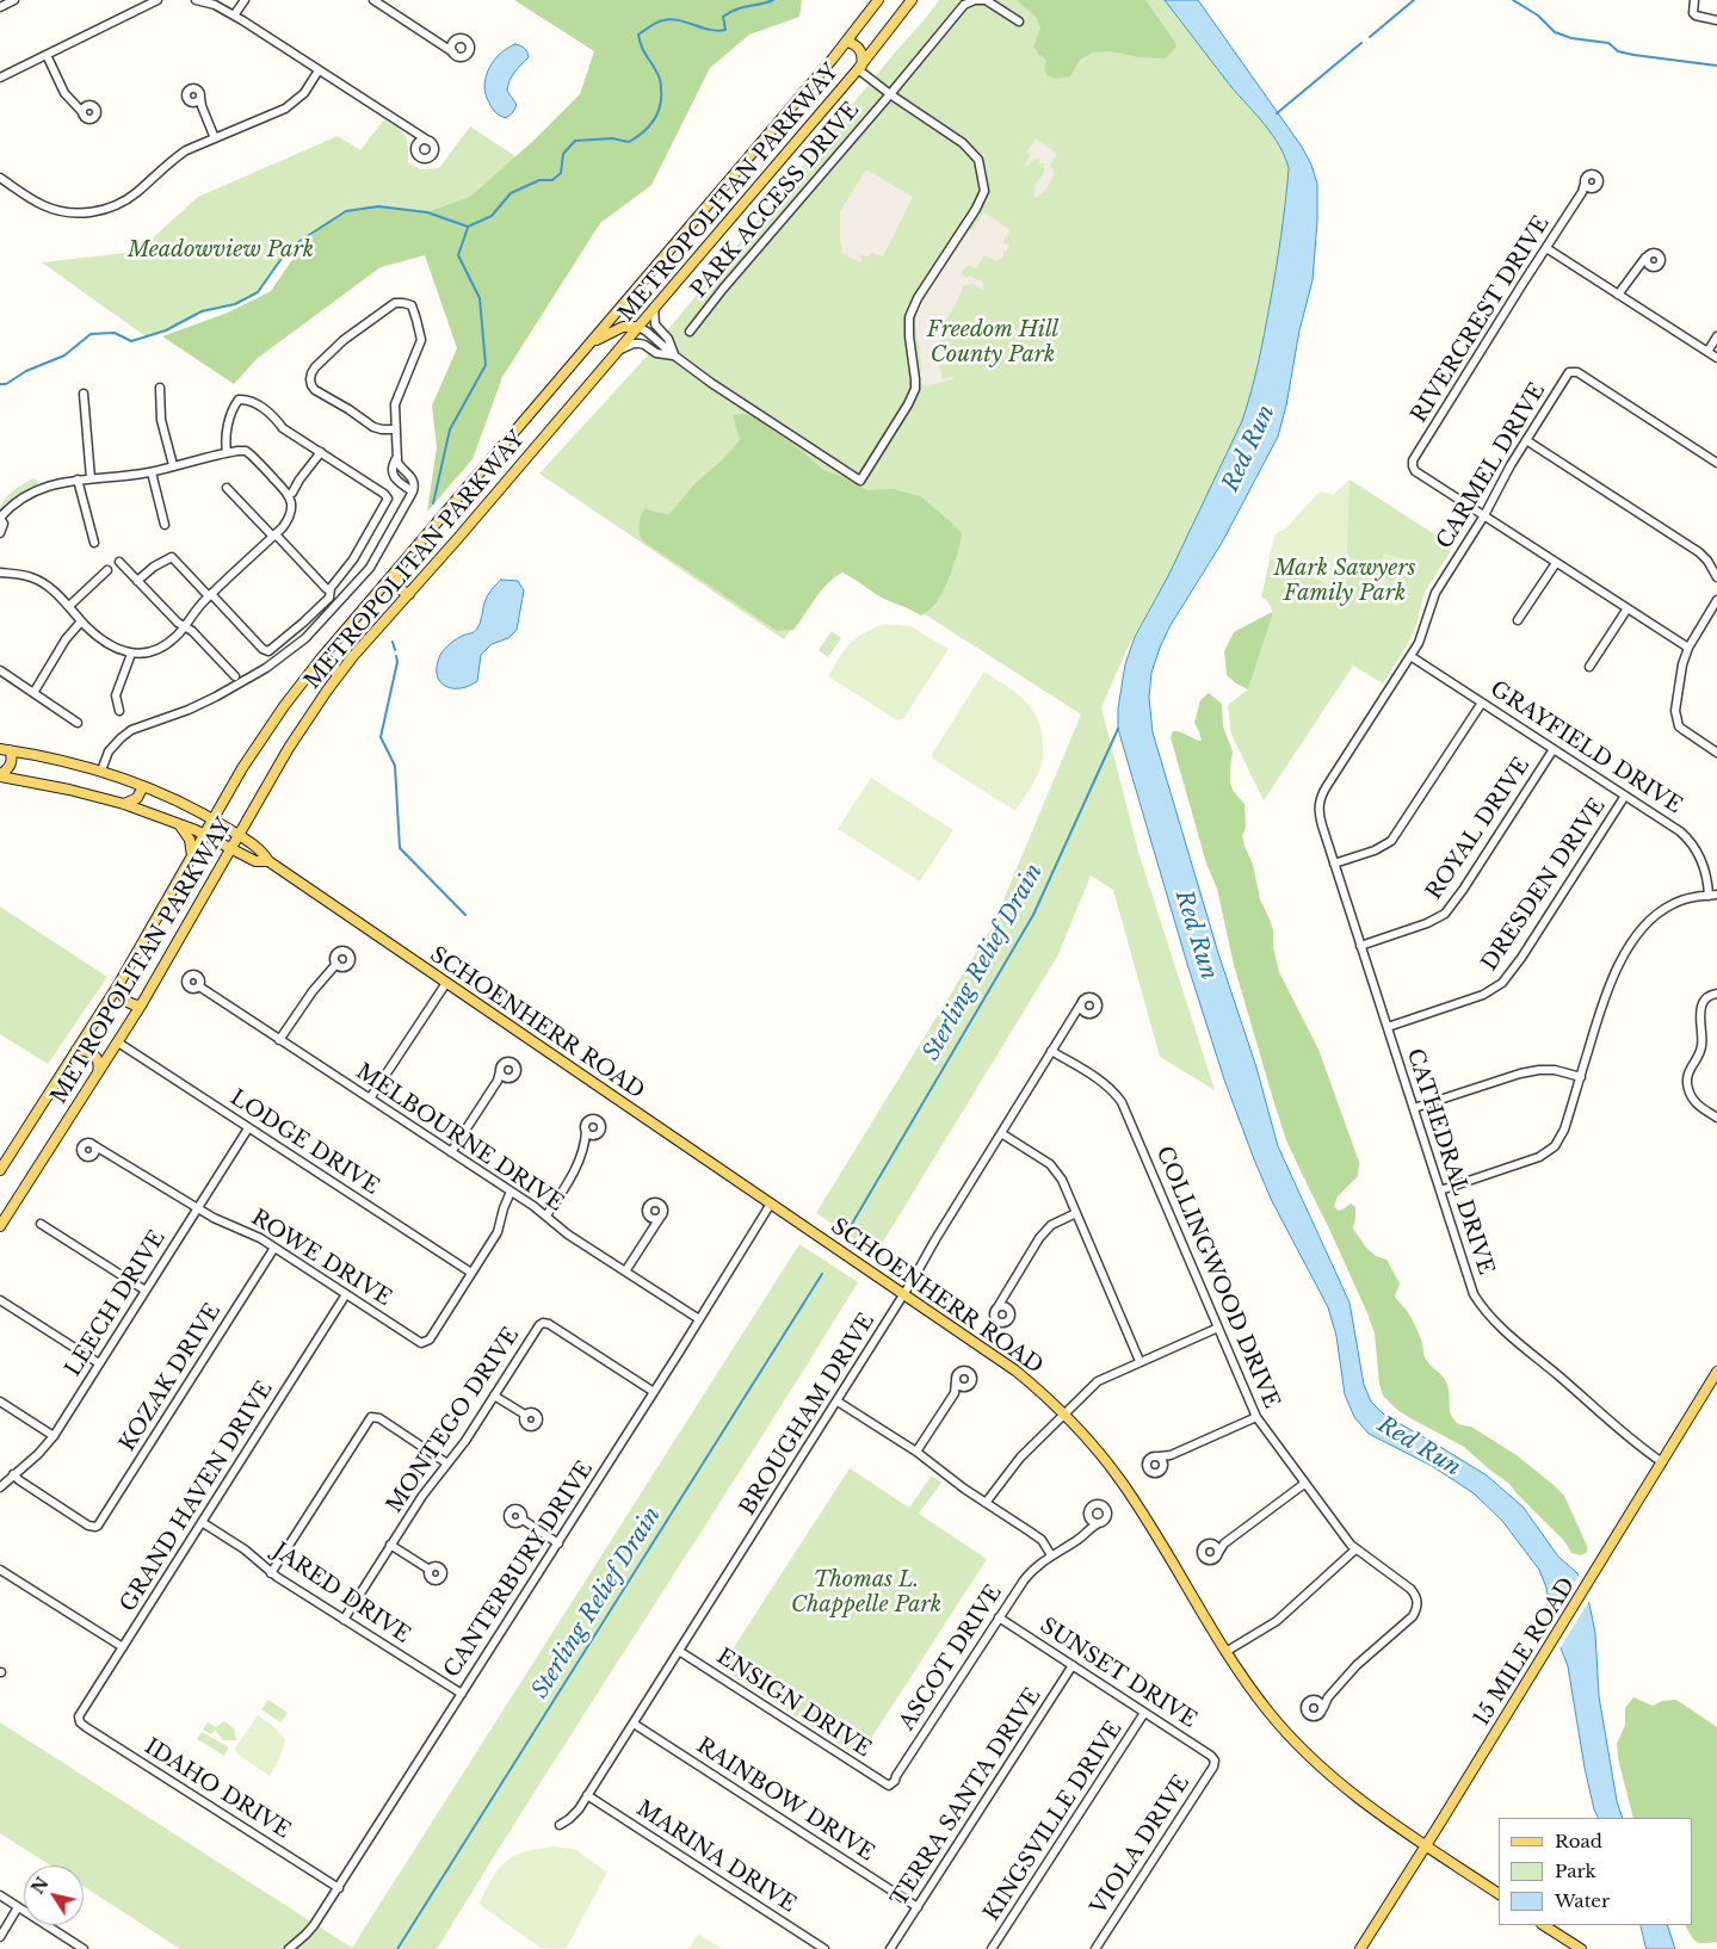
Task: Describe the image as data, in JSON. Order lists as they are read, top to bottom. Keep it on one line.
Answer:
{"streets":{"main road":["METROPOLITAN PARKWAY","SCHOENHERR ROAD","15 MILE ROAD"],"street":["PARK ACCESS DRIVE","RIVERCREST DRIVE","CARMEL DRIVE","GRAYFIELD DRIVE","ROYAL DRIVE","DRESDEN DRIVE","MELBOURNE DRIVE","LODGE DRIVE","CATHEDRAL DRIVE","ROWE DRIVE","COLLINGWOOD DRIVE","LEECH DRIVE","KOZAK DRIVE","BROUGHAM DRIVE","MONTEGO DRIVE","GRAND HAVEN DRIVE","CANTERBURY DRIVE","JARED DRIVE","ASCOT DRIVE","SUNSET DRIVE","ENSIGN DRIVE","IDAHO DRIVE","TERRA SANTA DRIVE","RAINBOW DRIVE","KINGSVILLE DRIVE","VIOLA DRIVE","MARINA DRIVE"]},"crossings":[["METROPOLITAN PARKWAY","PARK ACCESS DRIVE"],["METROPOLITAN PARKWAY","SCHOENHERR ROAD"],["METROPOLITAN PARKWAY","LODGE DRIVE"],["RIVERCREST DRIVE","CARMEL DRIVE"],["CARMEL DRIVE","GRAYFIELD DRIVE"],["CARMEL DRIVE","CATHEDRAL DRIVE"],["GRAYFIELD DRIVE","ROYAL DRIVE"],["GRAYFIELD DRIVE","DRESDEN DRIVE"],["ROYAL DRIVE","CATHEDRAL DRIVE"],["DRESDEN DRIVE","CATHEDRAL DRIVE"],["SCHOENHERR ROAD","BROUGHAM DRIVE"],["SCHOENHERR ROAD","CANTERBURY DRIVE"],["SCHOENHERR ROAD","15 MILE ROAD"],["MELBOURNE DRIVE","CANTERBURY DRIVE"],["LODGE DRIVE","ROWE DRIVE"],["LODGE DRIVE","LEECH DRIVE"],["CATHEDRAL DRIVE","15 MILE ROAD"],["ROWE DRIVE","LEECH DRIVE"],["ROWE DRIVE","KOZAK DRIVE"],["ROWE DRIVE","GRAND HAVEN DRIVE"],["COLLINGWOOD DRIVE","BROUGHAM DRIVE"],["LEECH DRIVE","KOZAK DRIVE"],["BROUGHAM DRIVE","ENSIGN DRIVE"],["BROUGHAM DRIVE","RAINBOW DRIVE"],["BROUGHAM DRIVE","MARINA DRIVE"],["MONTEGO DRIVE","CANTERBURY DRIVE"],["MONTEGO DRIVE","JARED DRIVE"],["GRAND HAVEN DRIVE","JARED DRIVE"],["GRAND HAVEN DRIVE","IDAHO DRIVE"],["CANTERBURY DRIVE","JARED DRIVE"],["CANTERBURY DRIVE","IDAHO DRIVE"],["ASCOT DRIVE","SUNSET DRIVE"],["ASCOT DRIVE","ENSIGN DRIVE"],["SUNSET DRIVE","TERRA SANTA DRIVE"],["SUNSET DRIVE","KINGSVILLE DRIVE"],["SUNSET DRIVE","VIOLA DRIVE"],["TERRA SANTA DRIVE","RAINBOW DRIVE"]],"water":["Red Run","Sterling Relief Drain"],"parks":["Meadowview Park","Freedom Hill County Park","Mark Sawyers Family Park","Thomas L. Chappelle Park"],"legend":["Road","Park","Water"],"north":"top left"}
